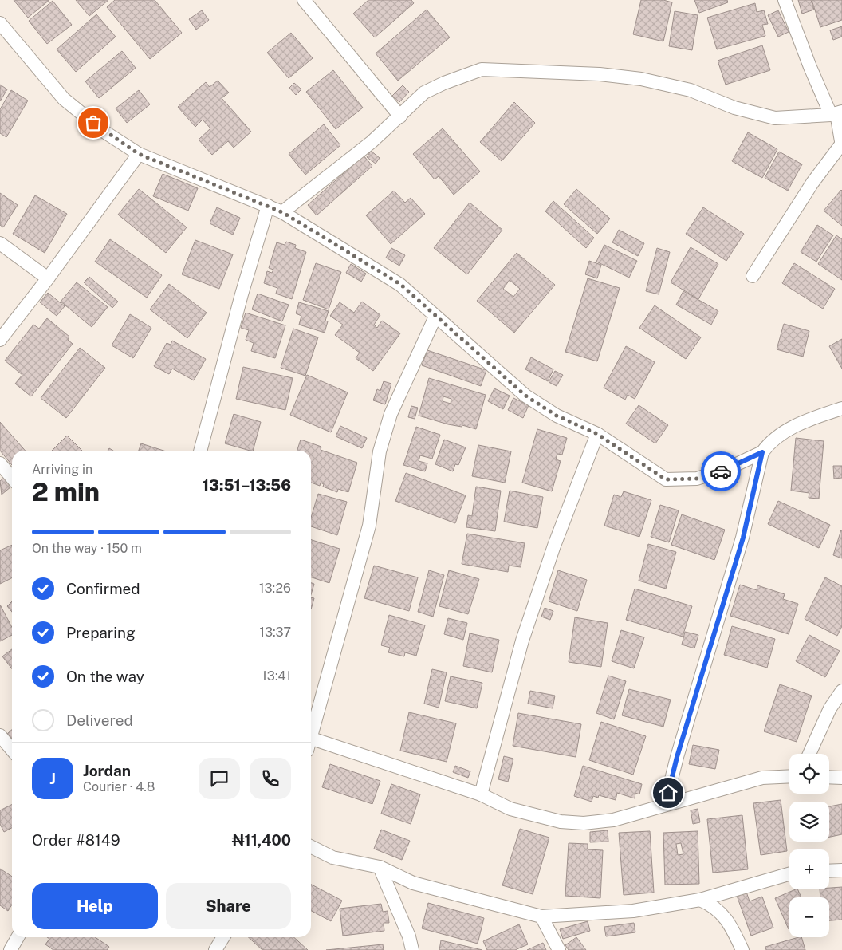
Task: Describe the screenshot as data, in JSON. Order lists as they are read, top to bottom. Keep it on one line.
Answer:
{"page":{"heading":["2 min","Arriving in","13:51–13:56"],"panel":["Jordan","Courier · 4.8","Order #8149","₦11,400"],"bar":"On the way · 150 m","list":[["Confirmed","13:26"],["Preparing","13:37"],["On the way","13:41"],"Delivered"],"map_buttons":["+","−"],"round":"J","buttons":["Help","Share"]}}
